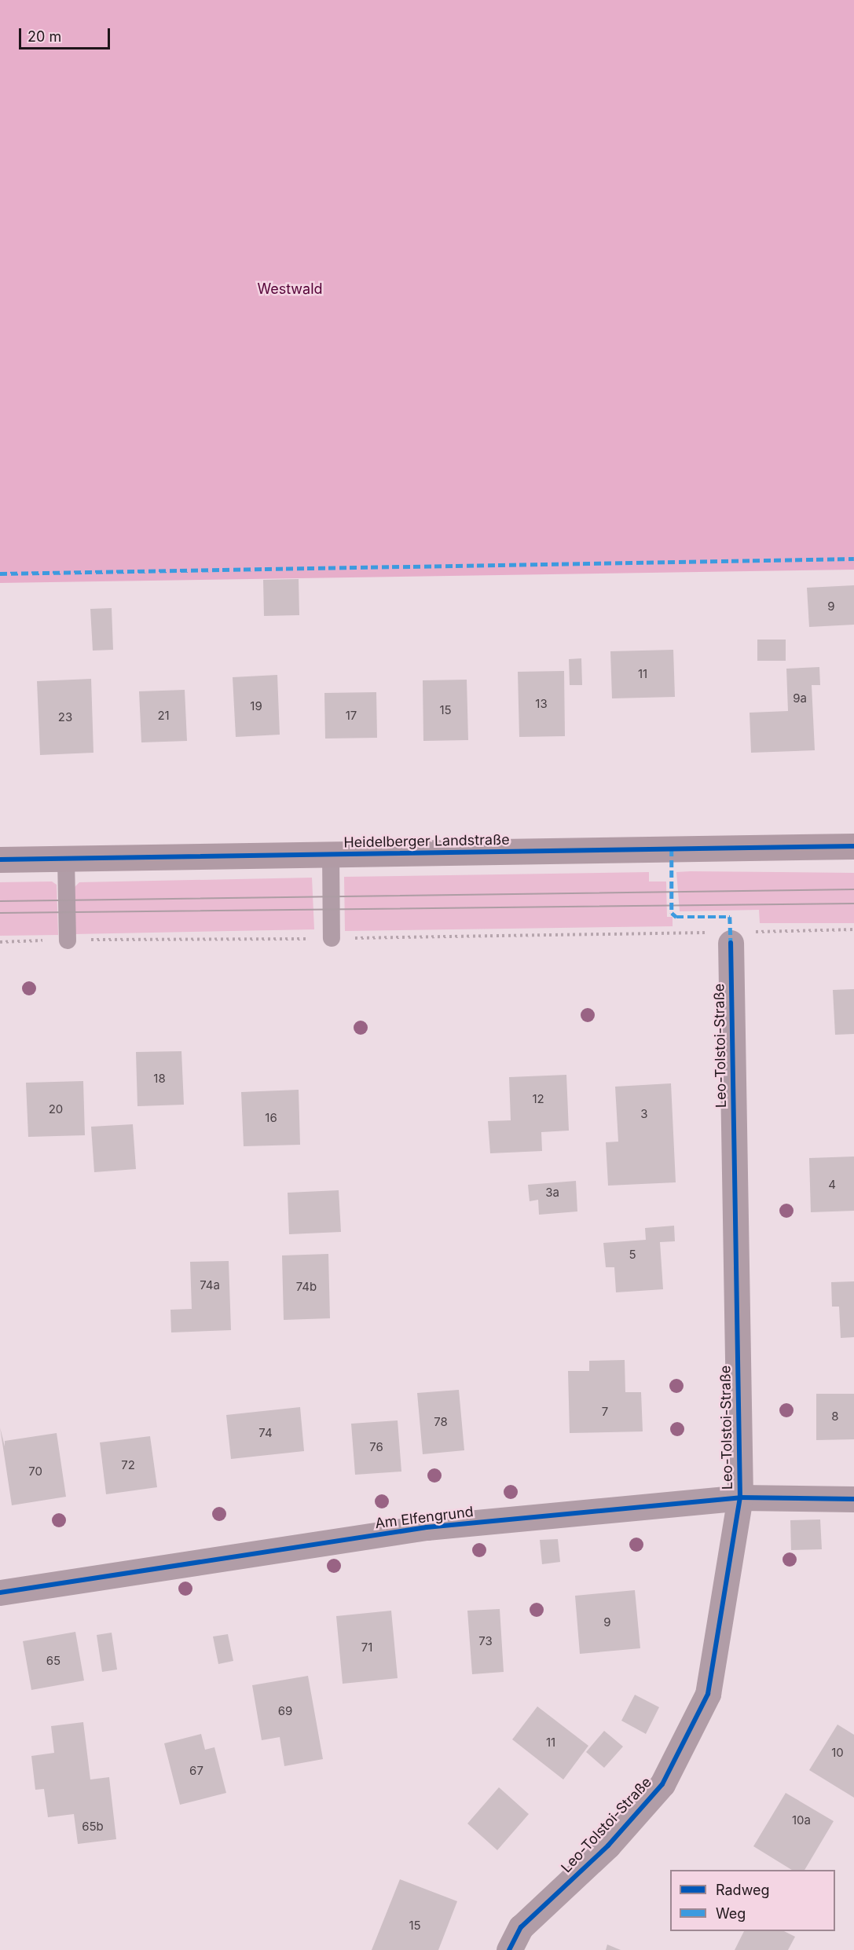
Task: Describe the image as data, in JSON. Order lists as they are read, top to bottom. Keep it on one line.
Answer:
{"streets":{"street":["Heidelberger Landstraße","Leo-Tolstoi-Straße","Am Elfengrund"]},"crossings":[["Leo-Tolstoi-Straße","Am Elfengrund"]],"parks":["Westwald"],"house_numbers":["9","11","9a","13","19","15","21","17","23","18","12","20","3","16","4","3a","5","74a","74b","7","8","78","74","76","72","70","9","73","71","65","69","11","10","67","10a","65b","15"],"legend":["Radweg","Weg"],"scale_bar":"20 m"}
